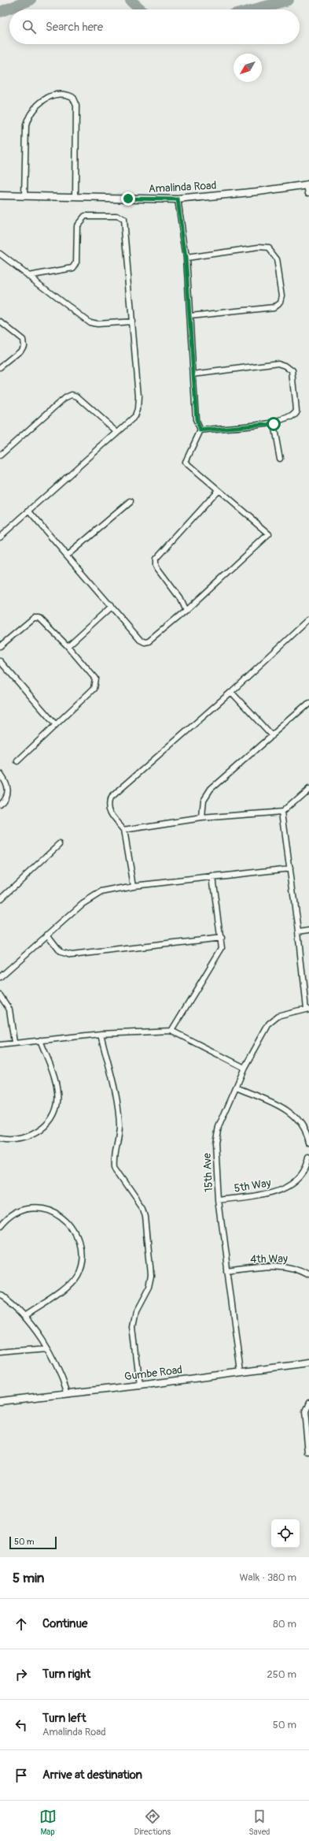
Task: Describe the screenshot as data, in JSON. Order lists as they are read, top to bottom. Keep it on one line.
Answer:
{"streets":{"street":["Amalinda Road","15th Ave","5th Way","4th Way","Gumbe Road"]},"crossings":[["15th Ave","5th Way"],["15th Ave","4th Way"],["15th Ave","Gumbe Road"]],"scale_bar":"50 m","north":"bottom left","page":{"search":"Search here","scale":"50 m","heading":["5 min","Walk · 380 m"],"list":[["Continue","80 m"],["Turn right","250 m"],["Turn left","Amalinda Road","50 m"],"Arrive at destination"],"nav":["Map","Directions","Saved"]}}
